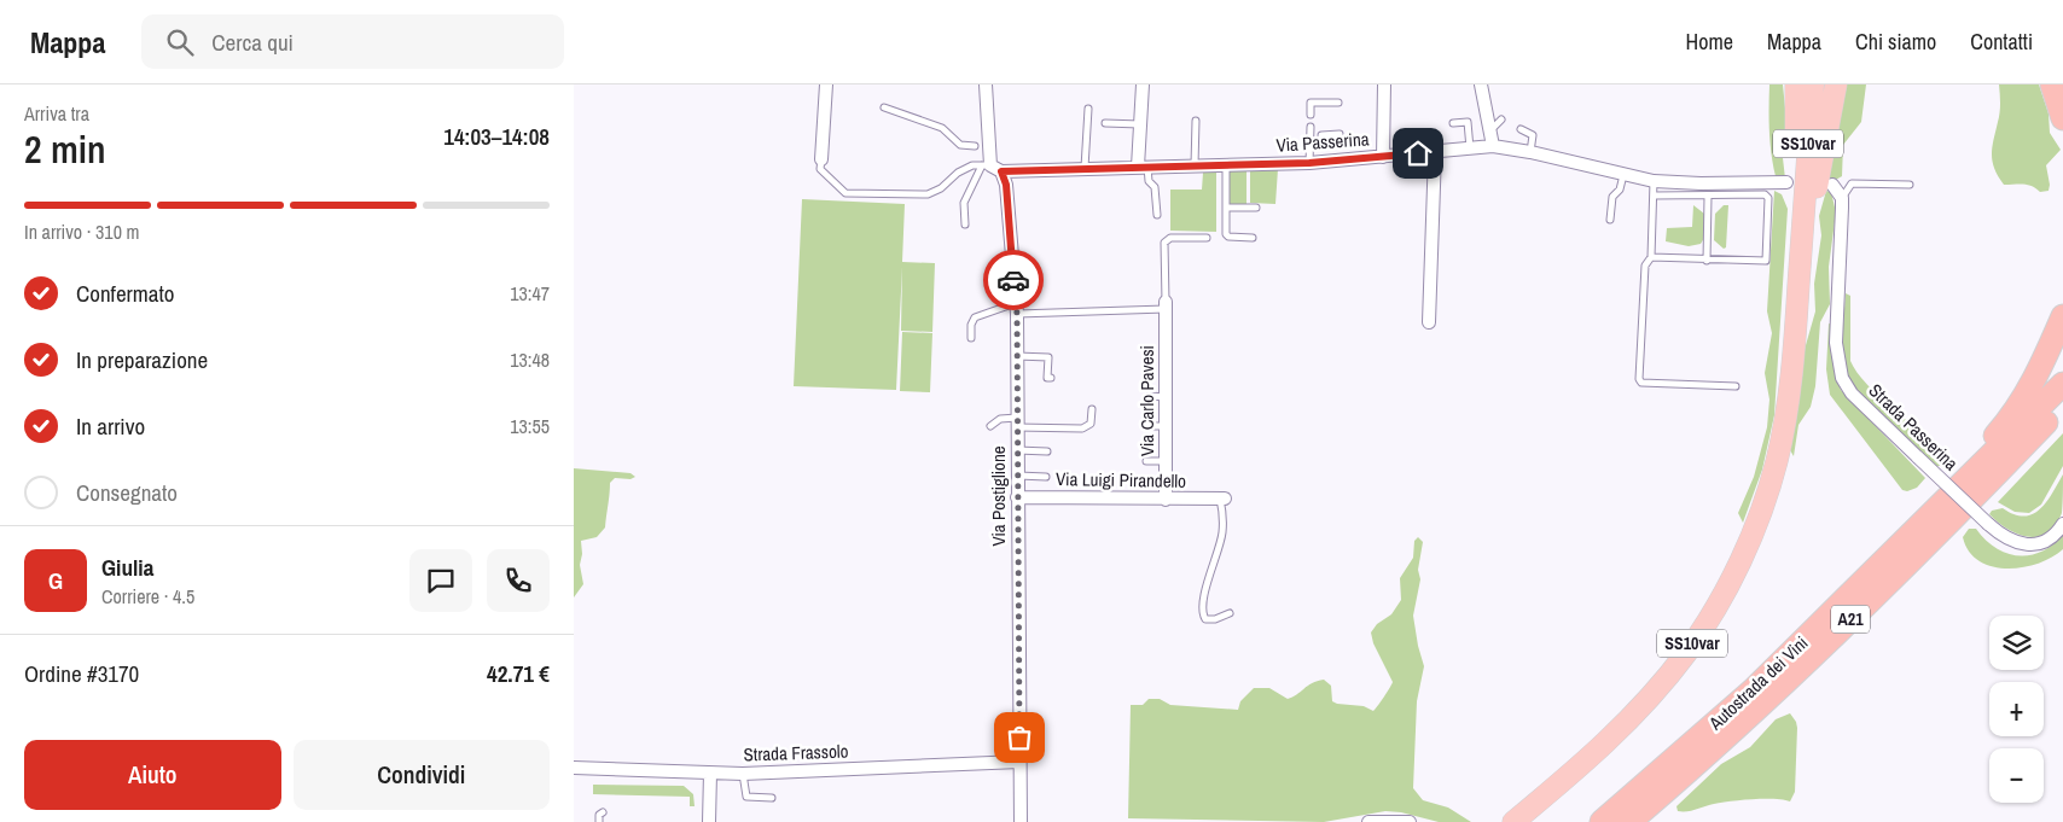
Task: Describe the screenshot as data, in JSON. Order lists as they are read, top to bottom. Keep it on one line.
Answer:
{"streets":{"highway":["SS10var","A21","Autostrada dei Vini"],"street":["Via Passerina","Via Carlo Pavesi","Strada Passerina","Via Luigi Pirandello","Via Postiglione","Strada Frassolo"]},"crossings":[["Via Passerina","Via Postiglione"],["Via Carlo Pavesi","Via Luigi Pirandello"],["Via Luigi Pirandello","Via Postiglione"],["Via Postiglione","Strada Frassolo"]],"page":{"header":"Mappa","search":"Cerca qui","nav":["Home","Mappa","Chi siamo","Contatti"],"heading":["2 min","Arriva tra","14:03–14:08"],"panel":["Giulia","Corriere · 4.5","Ordine #3170","42.71 €"],"bar":"In arrivo · 310 m","list":[["Confermato","13:47"],["In preparazione","13:48"],["In arrivo","13:55"],"Consegnato"],"round":"G","map_buttons":["+","−"],"buttons":["Aiuto","Condividi"]}}
